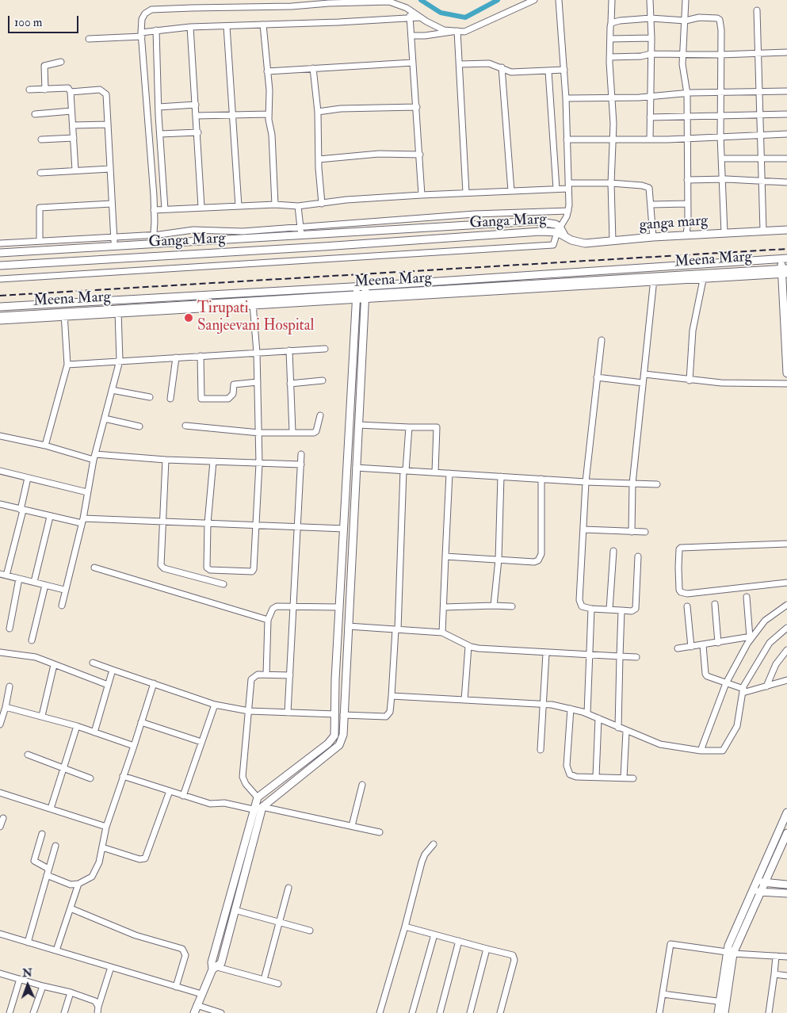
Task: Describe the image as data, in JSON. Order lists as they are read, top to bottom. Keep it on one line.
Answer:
{"streets":{"street":["Ganga Marg","ganga marg","Meena Marg"]},"crossings":[["Ganga Marg","ganga marg"]],"places":["Tirupati Sanjeevani Hospital"],"scale_bar":"100 m","north":"top"}
